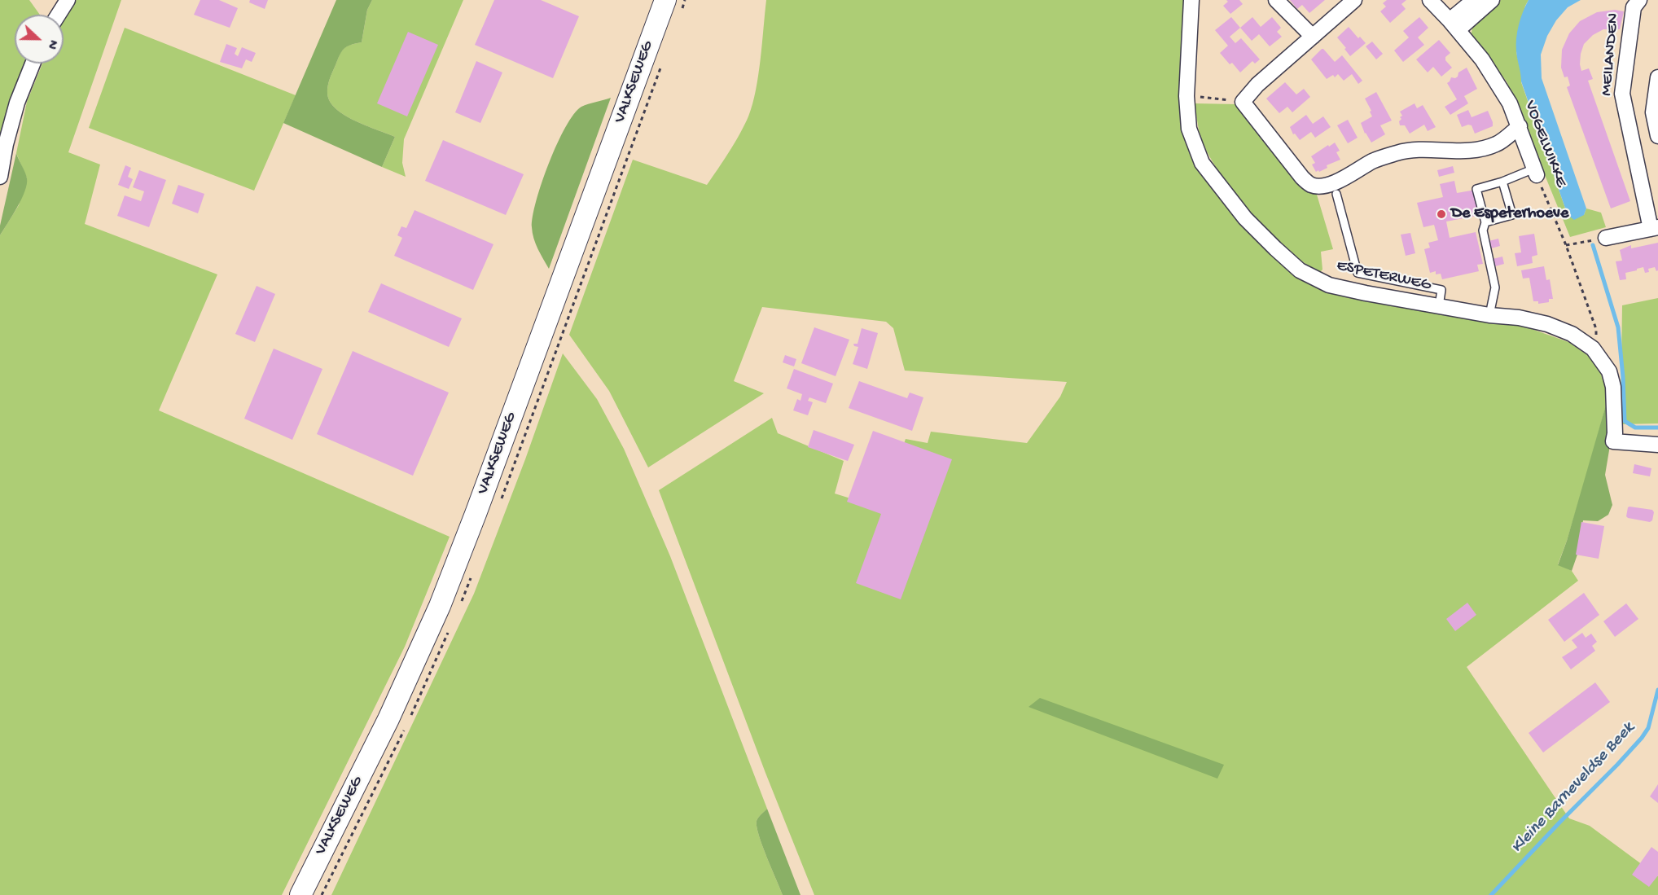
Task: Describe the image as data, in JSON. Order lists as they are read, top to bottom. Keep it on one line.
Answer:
{"streets":{"main road":["VALKSEWEG"],"street":["MEILANDEN","VOGELWIKKE","ESPETERWEG"]},"crossings":[["VOGELWIKKE","ESPETERWEG"]],"water":["Kleine Barneveldse Beek"],"places":["De Espeterhoeve"],"north":"right"}
